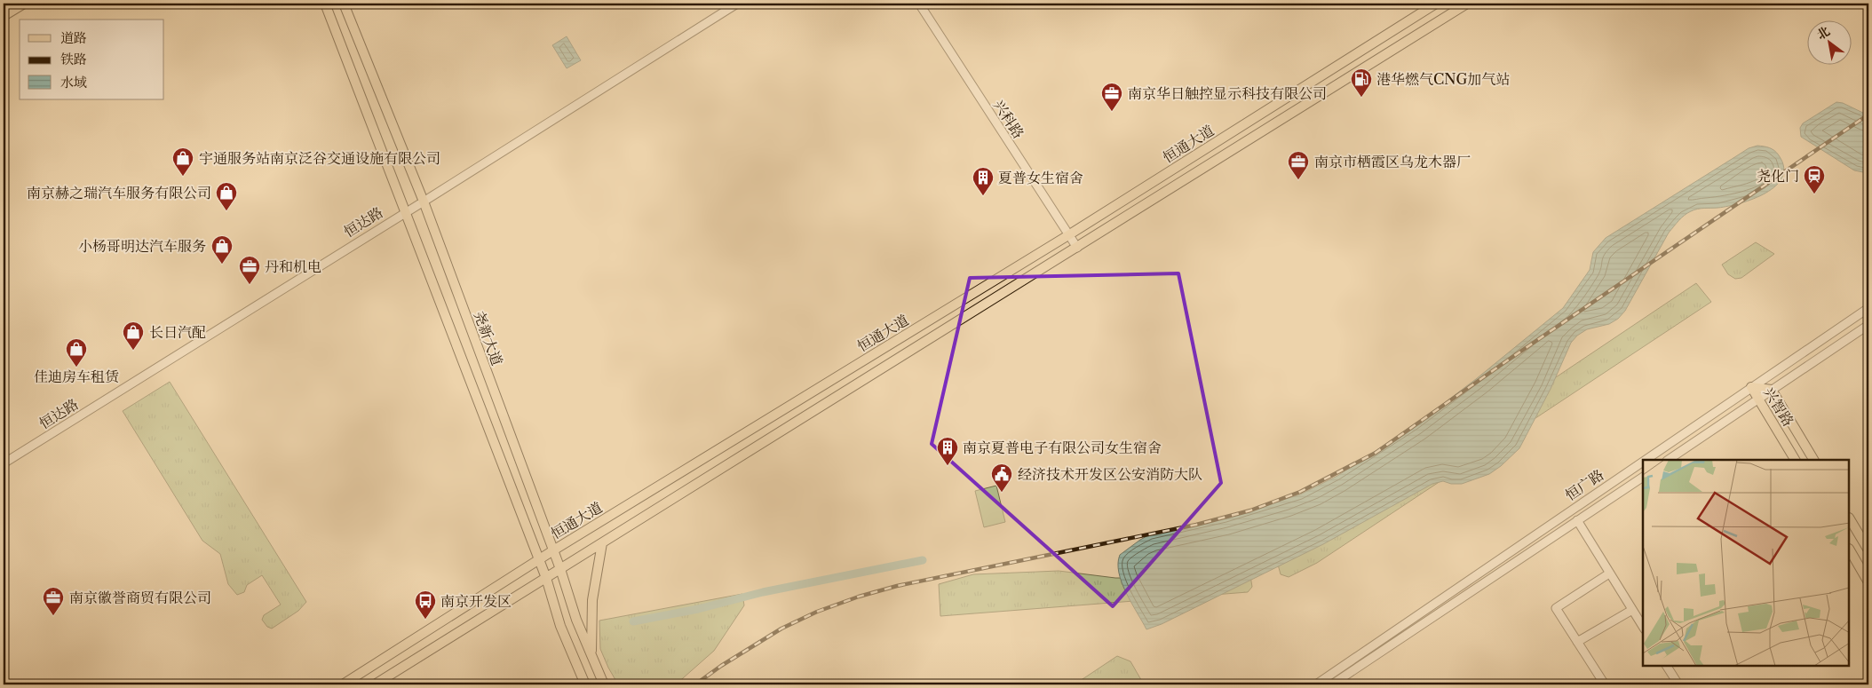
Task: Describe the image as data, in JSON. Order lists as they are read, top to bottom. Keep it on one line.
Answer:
{"streets":{"main road":["恒通大道","尧新大道","兴智路"],"street":["兴科路","恒达路","恒广路"]},"crossings":[["兴科路","恒通大道"],["恒通大道","尧新大道"],["恒达路","尧新大道"],["兴智路","恒广路"]],"places":{"fuel station":["港华燃气CNG加气站"],"office":["南京华日触控显示科技有限公司","南京市栖霞区乌龙木器厂","丹和机电","南京徽誉商贸有限公司"],"shop":["宇通服务站南京泛谷交通设施有限公司","南京赫之瑞汽车服务有限公司","小杨哥明达汽车服务","长日汽配","佳迪房车租赁"],"station":["尧化门"],"building":["夏普女生宿舍","南京夏普电子有限公司女生宿舍"],"public building":["经济技术开发区公安消防大队"],"bus stop":["南京开发区"]},"legend":["道路","铁路","水域"],"north":"top left"}
